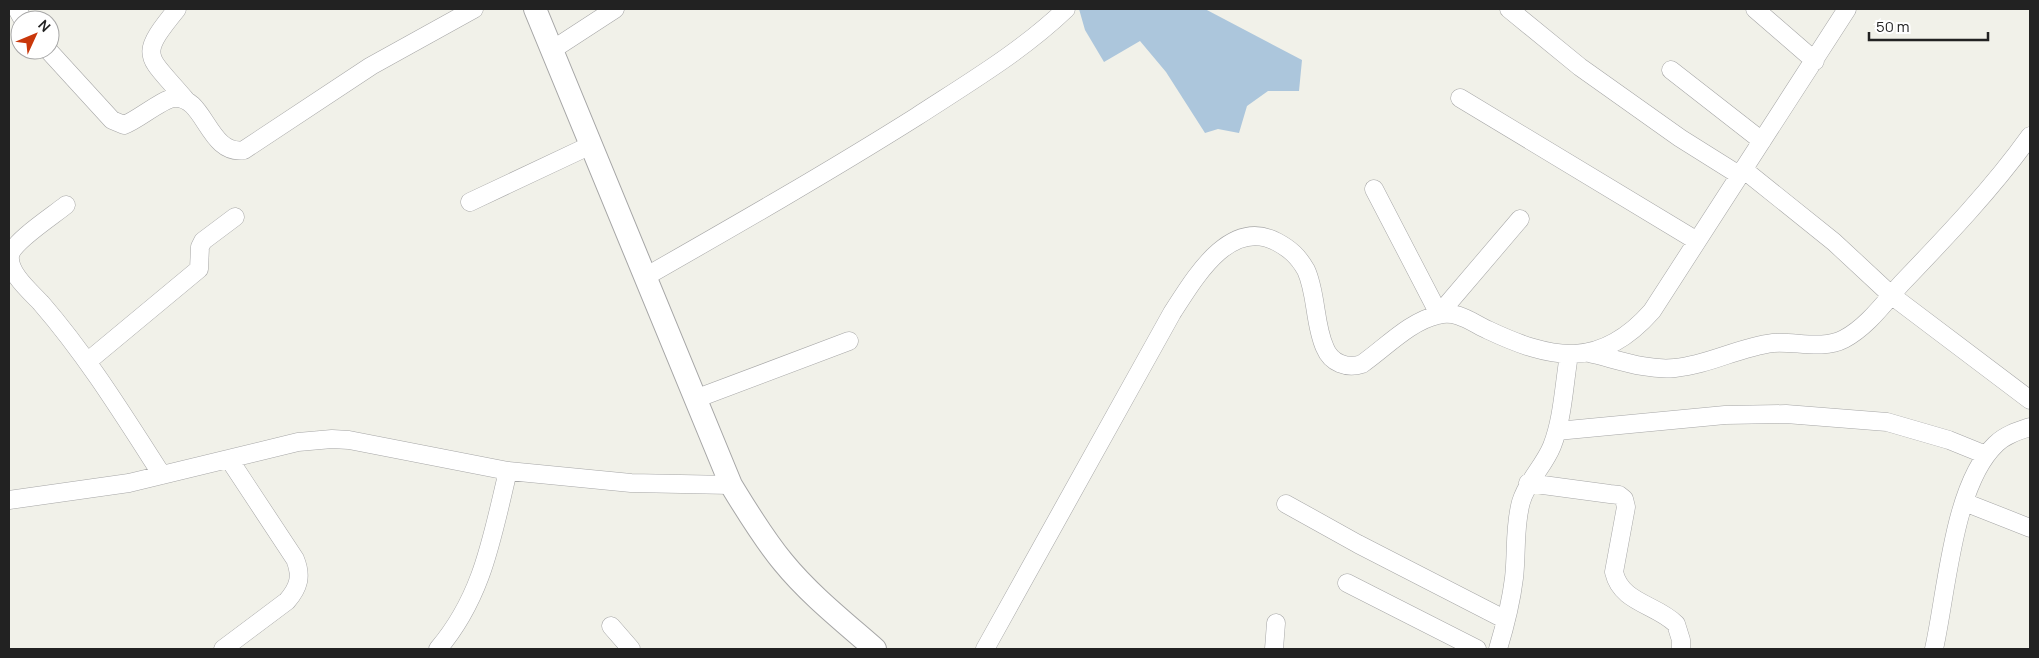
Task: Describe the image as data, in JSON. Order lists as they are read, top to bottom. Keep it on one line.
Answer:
{"scale_bar":"50 m","north":"top right"}
